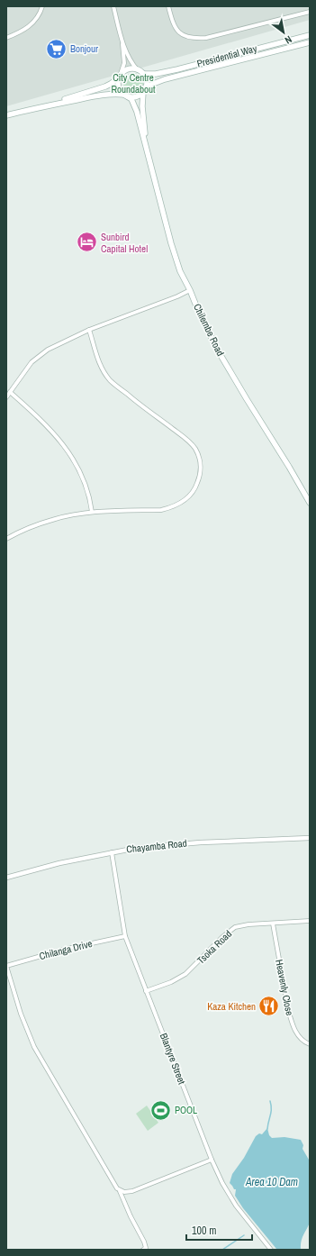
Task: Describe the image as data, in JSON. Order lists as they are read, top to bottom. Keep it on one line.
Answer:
{"streets":{"main road":["Presidential Way","Chilembe Road"],"street":["Chayamba Road","Tsoka Road","Chilanga Drive","Heavenly Close","Blantyre Street"]},"crossings":[["Chayamba Road","Blantyre Street"],["Tsoka Road","Heavenly Close"],["Tsoka Road","Blantyre Street"],["Chilanga Drive","Blantyre Street"]],"water":["Area 10 Dam"],"parks":["City Centre Roundabout"],"places":{"supermarket":["Bonjour"],"hotel":["Sunbird Capital Hotel"],"restaurant":["Kaza Kitchen"],"sports":["POOL"]},"scale_bar":"100 m","north":"bottom right"}
